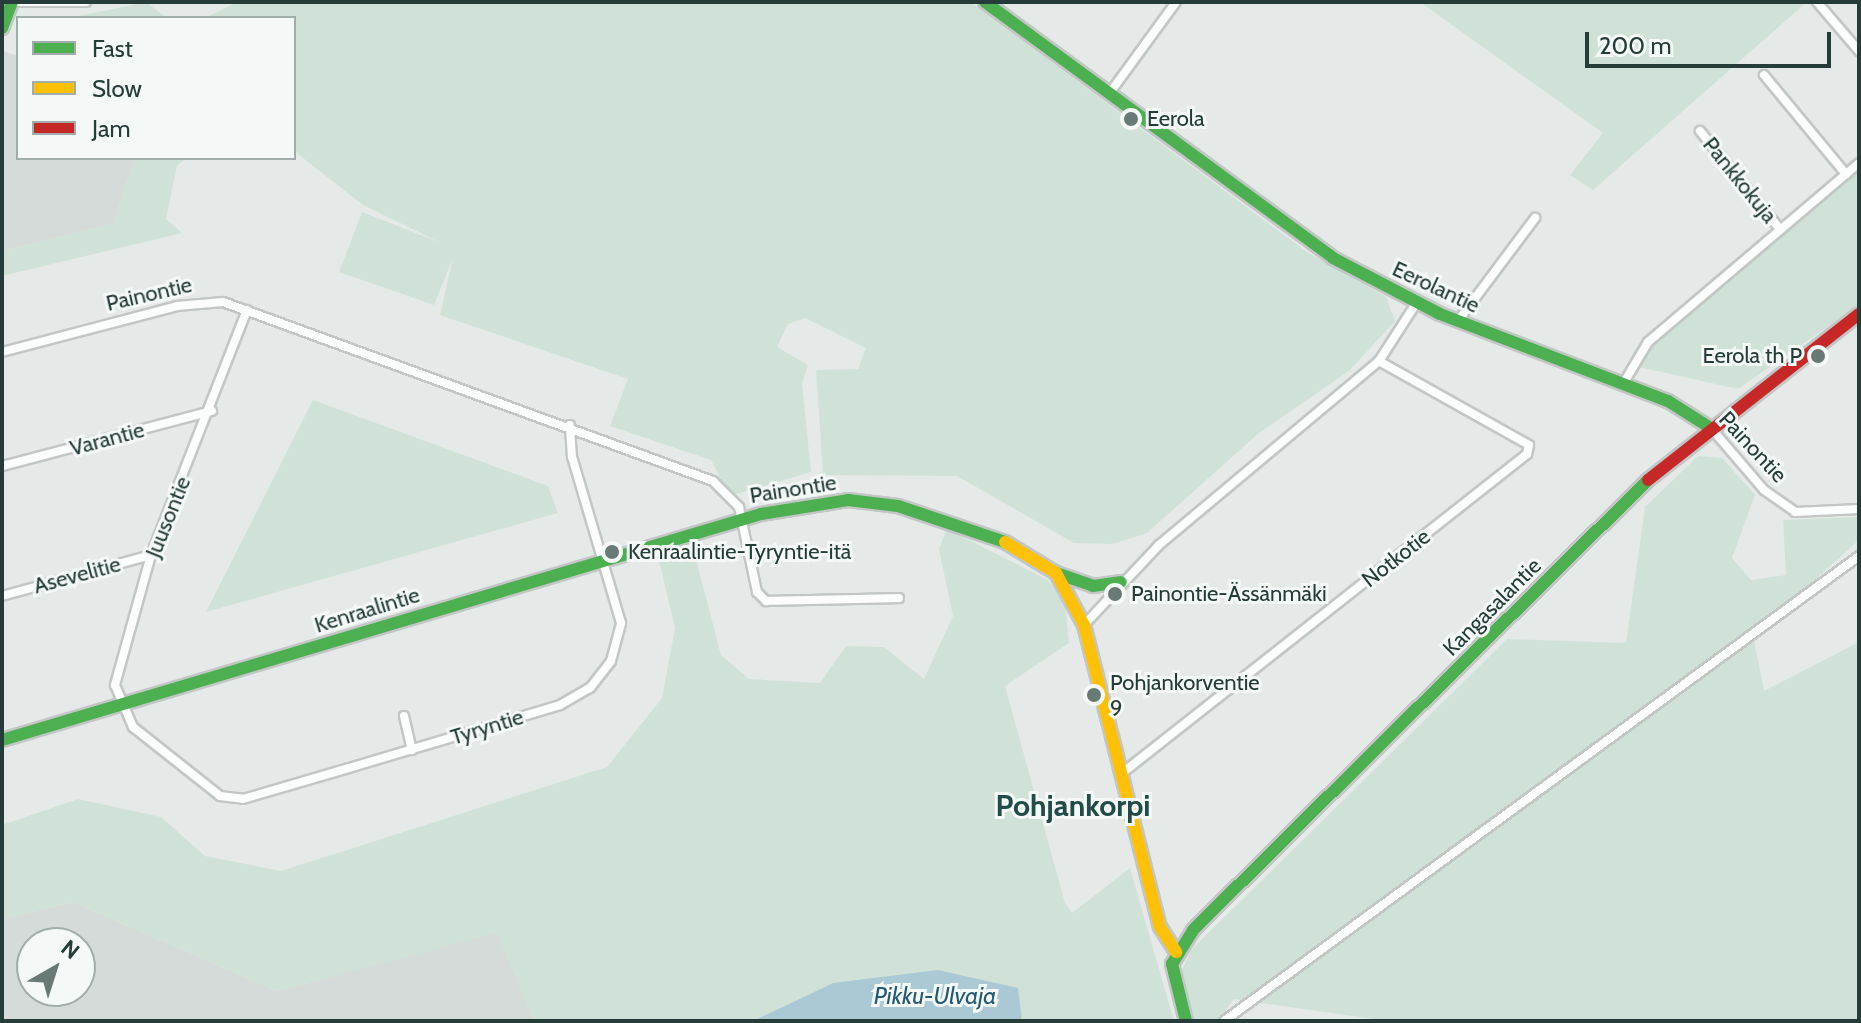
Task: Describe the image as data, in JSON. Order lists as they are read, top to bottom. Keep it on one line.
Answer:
{"streets":{"street":["Pankkokuja","Eerolantie","Painontie","Varantie","Juusontie","Notkotie","Asevelitie","Kangasalantie","Kenraalintie","Tyryntie"]},"crossings":[["Eerolantie","Painontie"],["Painontie","Juusontie"],["Painontie","Kangasalantie"],["Painontie","Kenraalintie"],["Painontie","Tyryntie"],["Varantie","Juusontie"],["Juusontie","Asevelitie"],["Juusontie","Kenraalintie"],["Juusontie","Tyryntie"],["Kenraalintie","Tyryntie"]],"districts":["Pohjankorpi"],"water":["Pikku-Ulvaja"],"places":["Eerola","Eerola th P","Kenraalintie-Tyryntie-itä","Painontie-Ässänmäki","Pohjankorventie 9"],"legend":["Fast","Slow","Jam"],"scale_bar":"200 m","north":"top right"}
